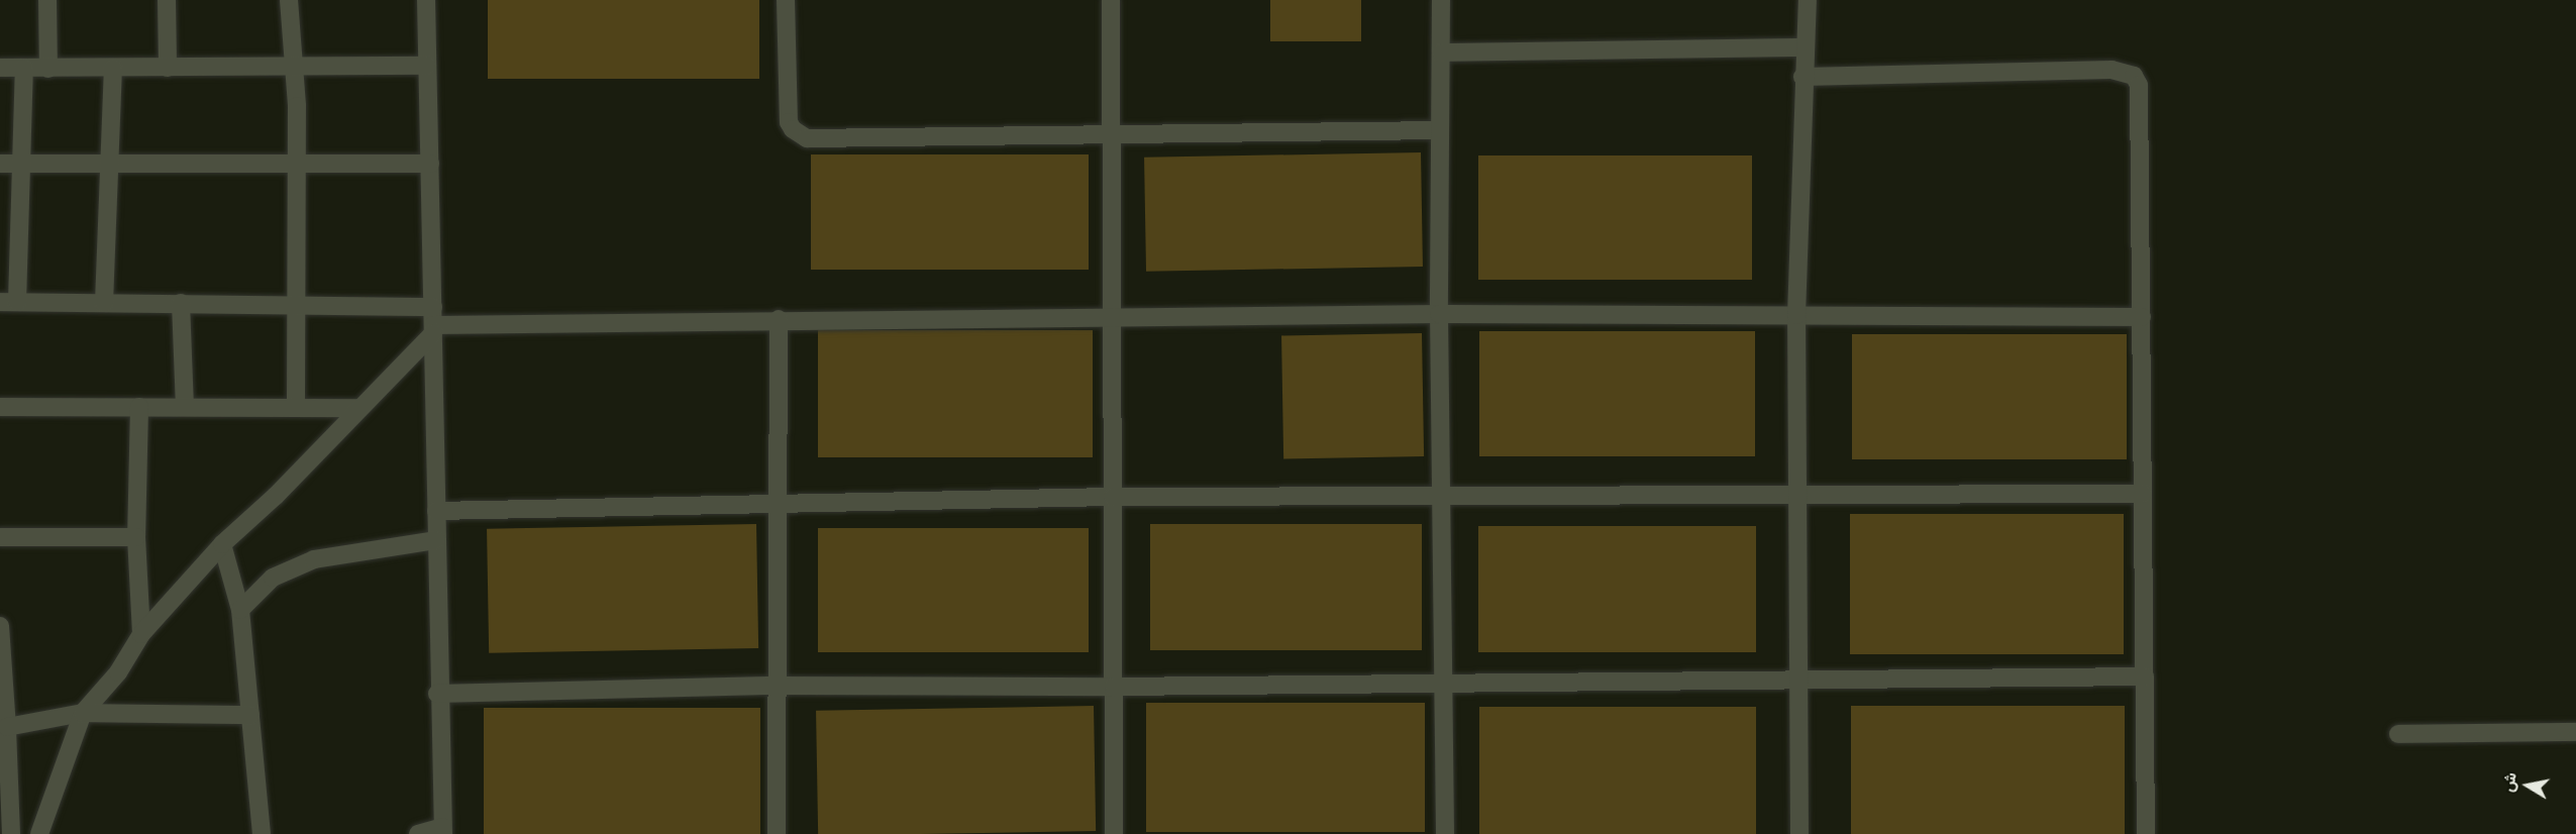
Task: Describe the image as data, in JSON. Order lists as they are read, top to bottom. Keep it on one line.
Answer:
{"north":"left"}
